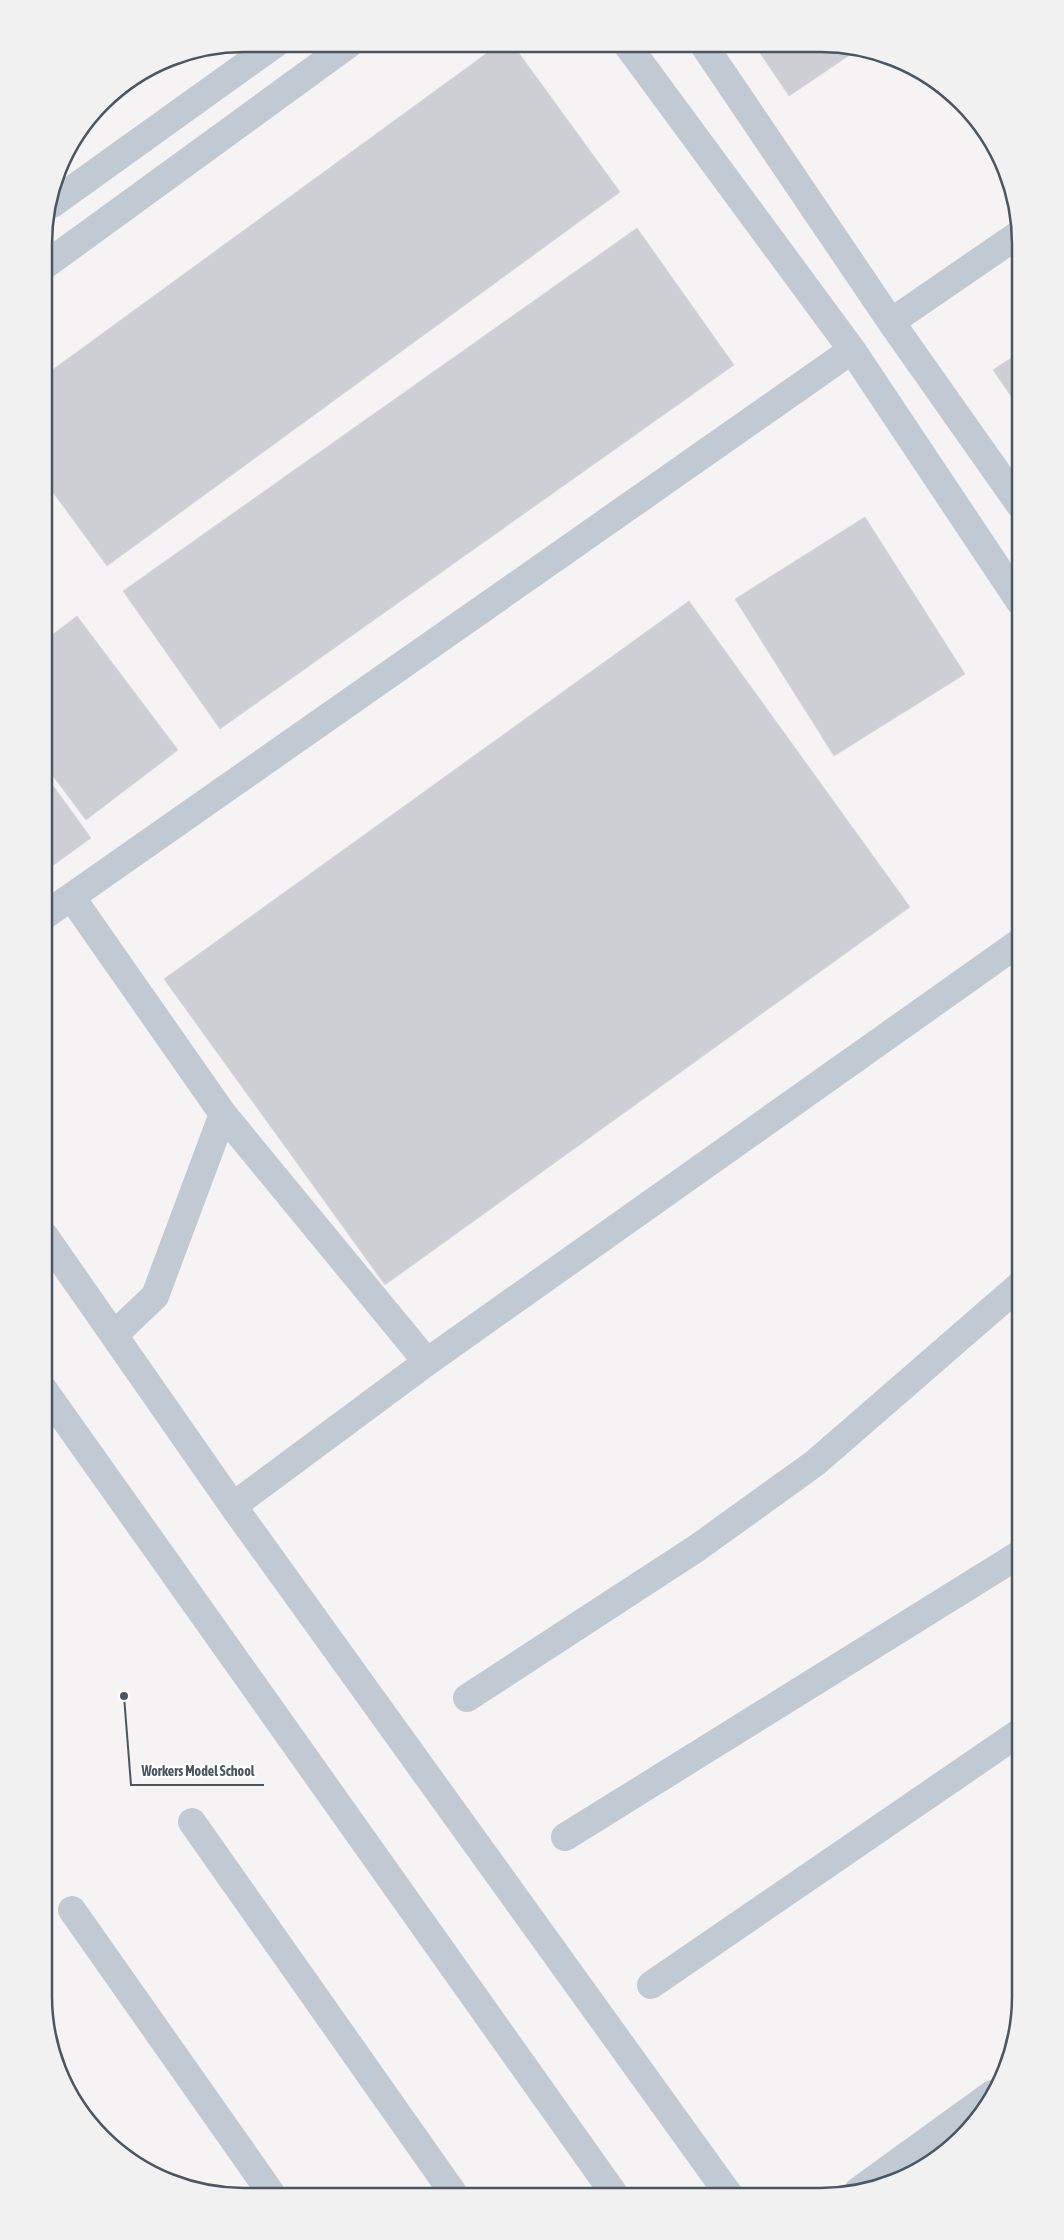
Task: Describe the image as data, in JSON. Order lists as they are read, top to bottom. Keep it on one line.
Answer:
{"places":["Workers Model School"]}
